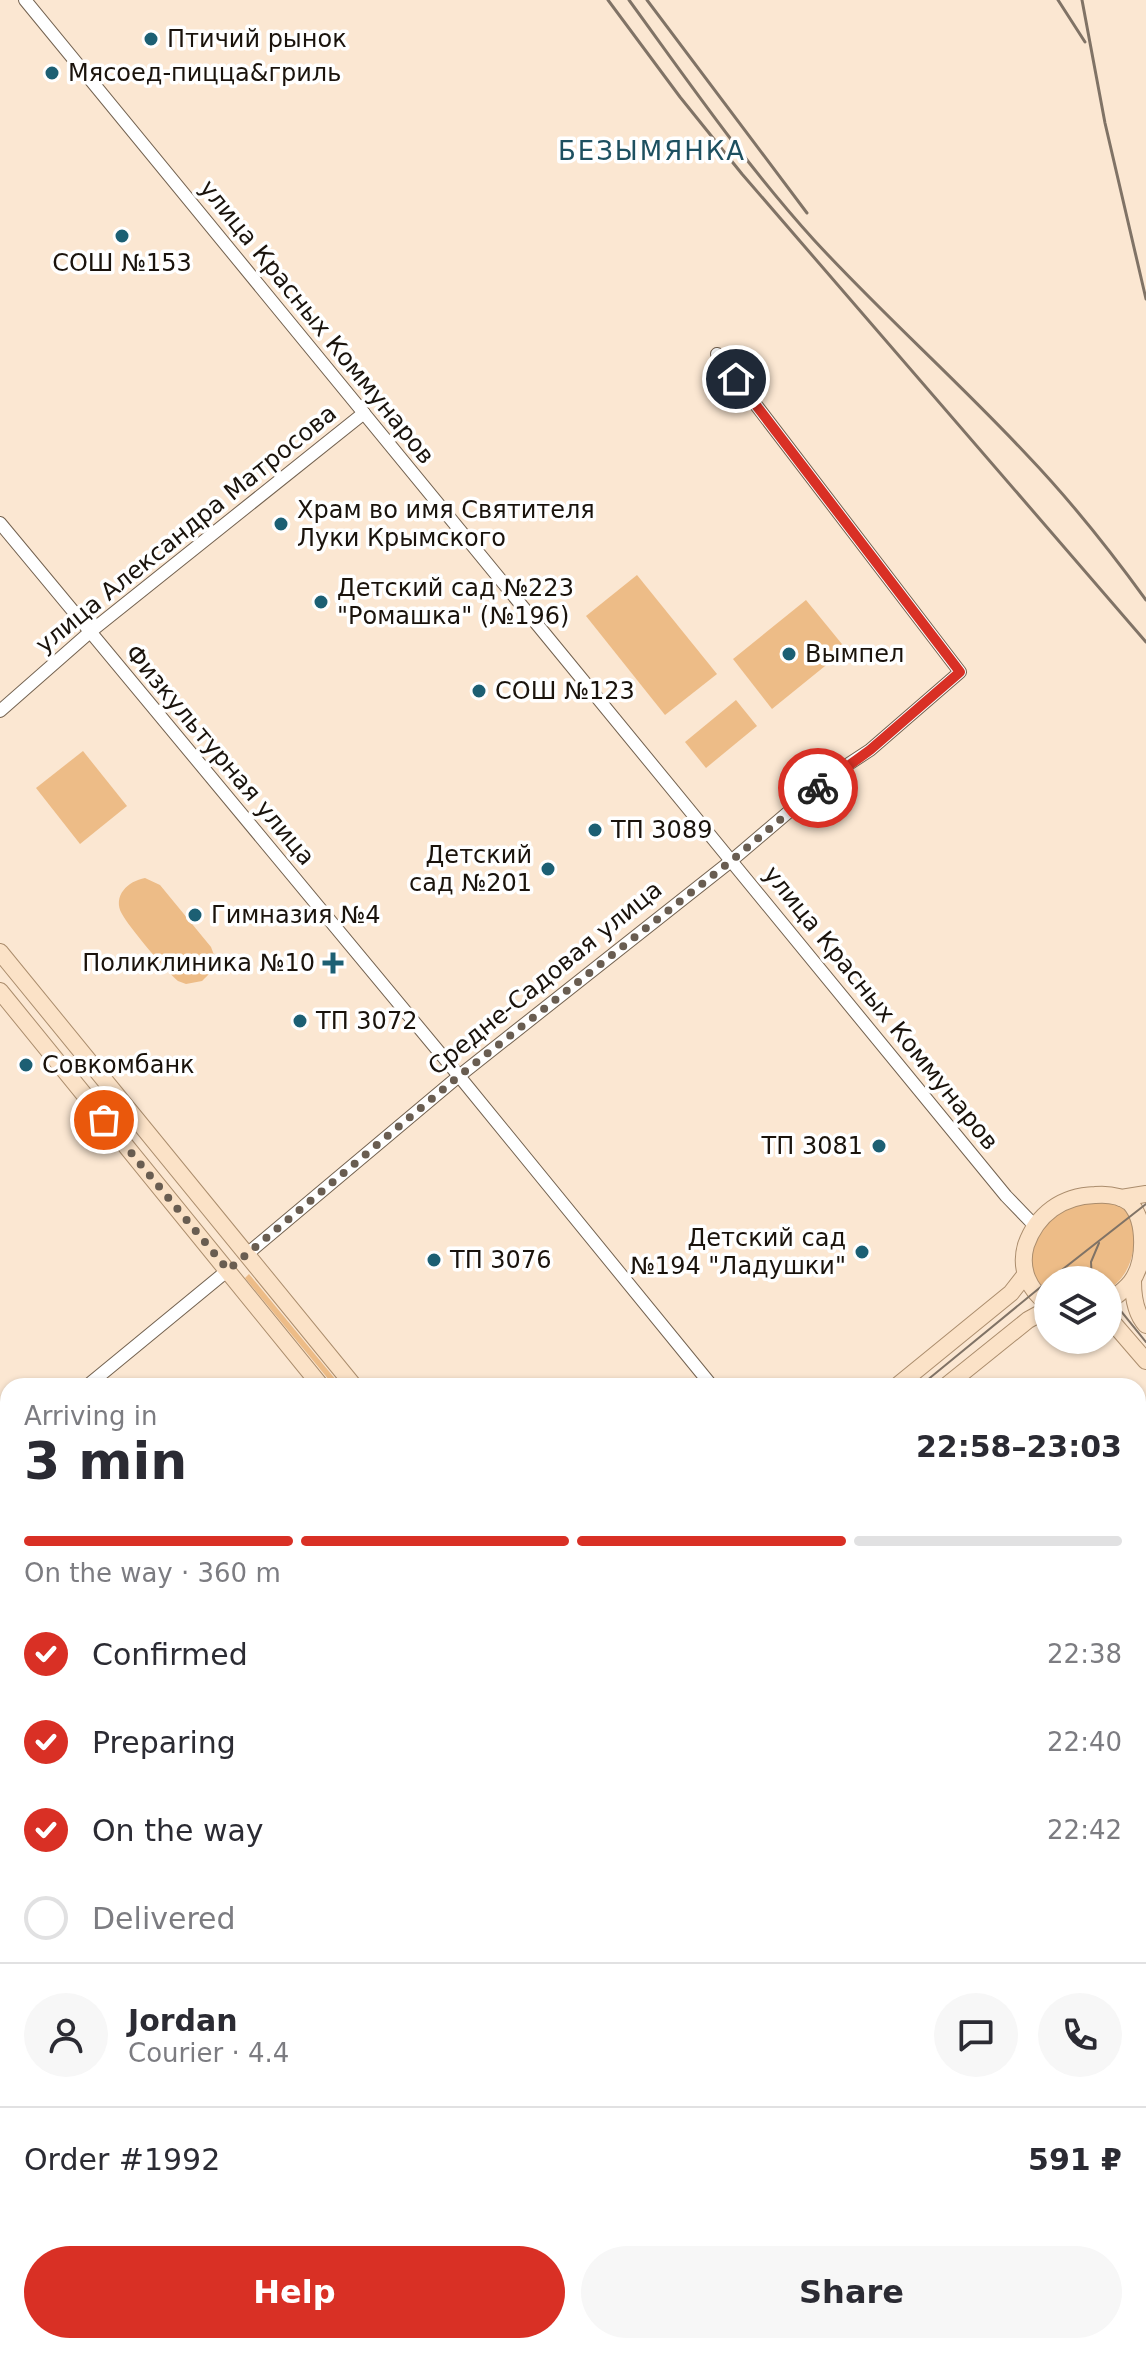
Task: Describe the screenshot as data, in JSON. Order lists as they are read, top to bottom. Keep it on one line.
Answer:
{"streets":{"main road":["Средне-Садовая улица"],"street":["улица Красных Коммунаров","улица Александра Матросова","Физкультурная улица"]},"crossings":[["улица Красных Коммунаров","улица Александра Матросова"],["улица Красных Коммунаров","Средне-Садовая улица"],["улица Александра Матросова","Физкультурная улица"],["Физкультурная улица","Средне-Садовая улица"]],"districts":["БЕЗЫМЯНКА"],"places":{"other":["Птичий рынок","Мясоед-пицца&гриль","СОШ №153","Храм во имя Святителя Луки Крымского","Детский сад №223 \"Ромашка\" (№196)","Вымпел","СОШ №123","ТП 3089","Детский сад №201","Гимназия №4","ТП 3072","Совкомбанк","ТП 3081","Детский сад №194 \"Ладушки\"","ТП 3076"],"health":["Поликлиника №10"]},"page":{"heading":["3 min","Arriving in","22:58–23:03"],"panel":["Jordan","Courier · 4.4","Order #1992","591 ₽"],"bar":"On the way · 360 m","list":[["Confirmed","22:38"],["Preparing","22:40"],["On the way","22:42"],"Delivered"],"buttons":["Help","Share"]}}
